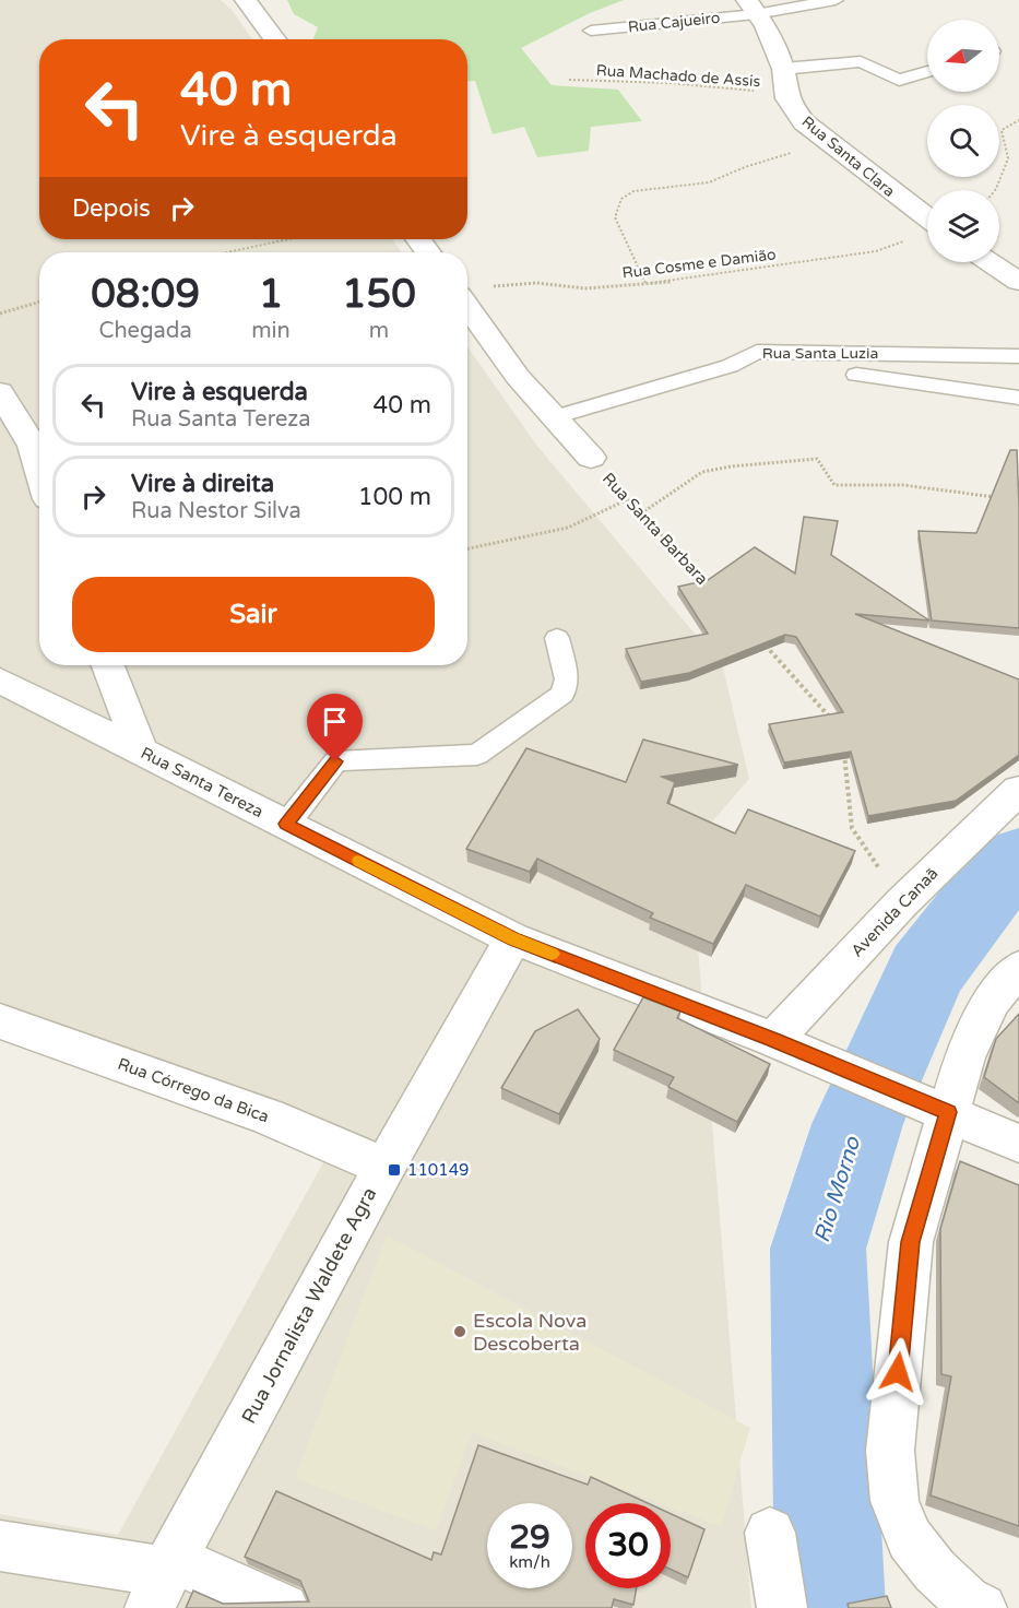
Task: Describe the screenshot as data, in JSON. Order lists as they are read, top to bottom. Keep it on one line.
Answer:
{"streets":{"street":["Rua Santa Clara","Rua Santa Barbara","Rua Santa Tereza","Avenida Canaã","Rua Córrego da Bica","Rua Jornalista Waldete Agra"],"lane":["Rua Cajueiro","Rua Santa Luzia"],"path":["Rua Machado de Assis","Rua Cosme e Damião"]},"crossings":[["Rua Cajueiro","Rua Santa Clara"],["Rua Machado de Assis","Rua Santa Clara"],["Rua Cosme e Damião","Rua Santa Barbara"],["Rua Santa Luzia","Rua Santa Barbara"],["Rua Santa Tereza","Avenida Canaã"],["Rua Santa Tereza","Rua Jornalista Waldete Agra"],["Rua Córrego da Bica","Rua Jornalista Waldete Agra"]],"water":["Rio Morno"],"places":{"transit":["110149"],"other":["Escola Nova Descoberta"]},"north":"left","page":{"turn":["40 m","Vire à esquerda"],"then":"Depois","eta":["08:09","Chegada","1","min","150","m"],"list":[{"name":"Vire à esquerda","note":"Rua Santa Tereza","value":"40 m"},{"name":"Vire à direita","note":"Rua Nestor Silva","value":"100 m"}],"buttons":"Sair","speed":"29 km/h","limit":"30"}}
